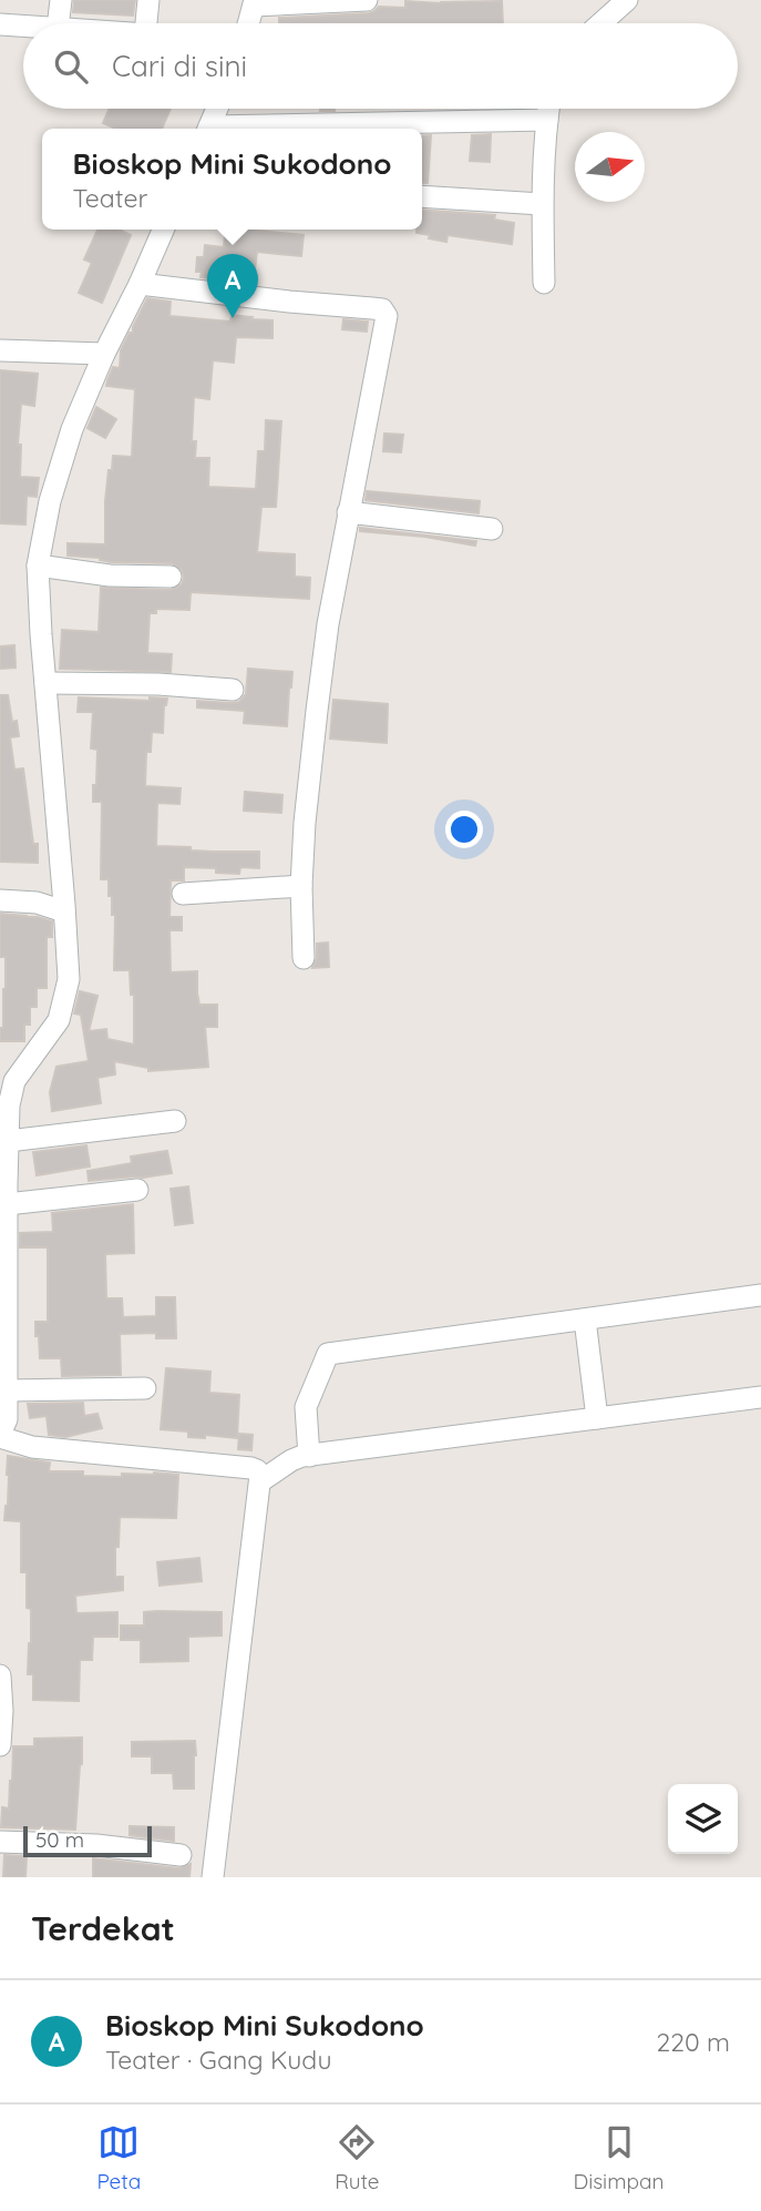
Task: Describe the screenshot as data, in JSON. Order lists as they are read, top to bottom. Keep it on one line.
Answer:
{"scale_bar":"50 m","north":"right","page":{"search":"Cari di sini","popup":["Bioskop Mini Sukodono","Teater"],"pins":"A","scale":"50 m","heading":"Terdekat","list":[{"mark":"A","name":"Bioskop Mini Sukodono","note":"Teater · Gang Kudu","value":"220 m"}],"nav":["Peta","Rute","Disimpan"]}}
